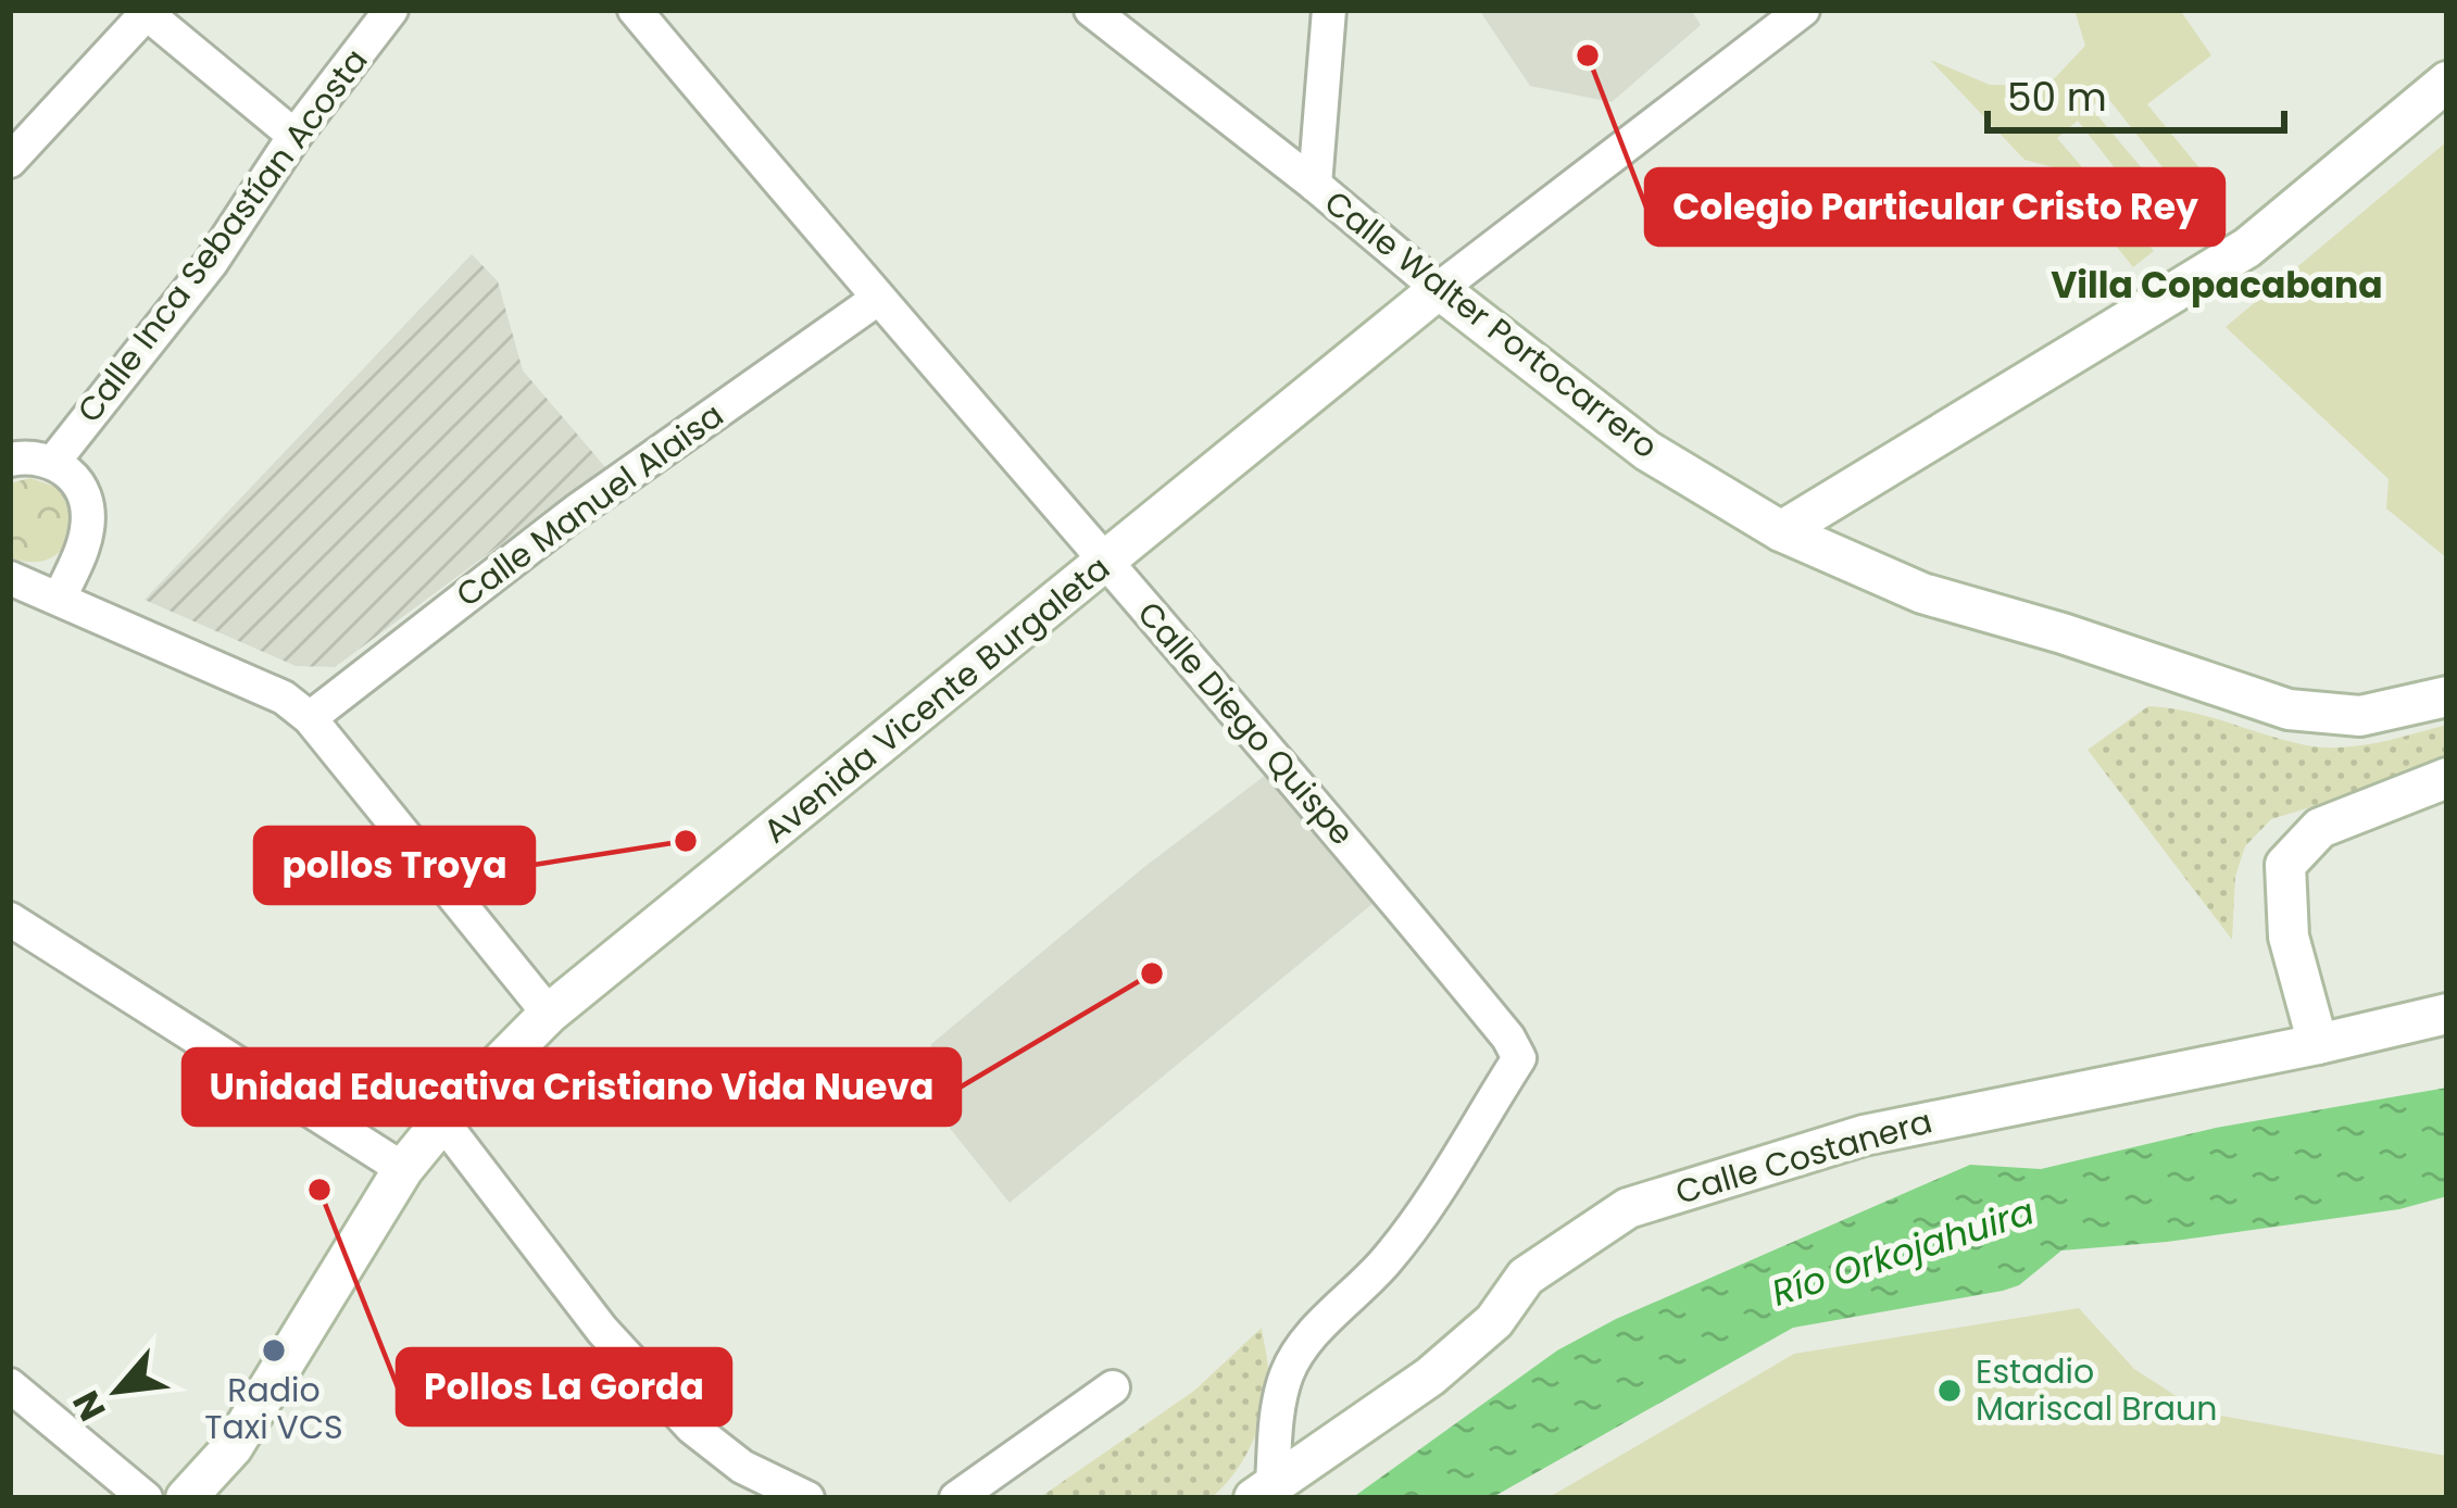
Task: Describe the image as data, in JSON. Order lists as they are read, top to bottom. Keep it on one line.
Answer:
{"streets":{"main road":["Calle Walter Portocarrero","Avenida Vicente Burgaleta","Calle Costanera"],"street":["Calle Inca Sebastían Acosta","Calle Manuel Alaisa","Calle Diego Quispe"]},"crossings":[["Calle Walter Portocarrero","Avenida Vicente Burgaleta"],["Calle Manuel Alaisa","Calle Diego Quispe"],["Avenida Vicente Burgaleta","Calle Diego Quispe"],["Calle Diego Quispe","Calle Costanera"]],"districts":["Villa Copacabana"],"water":["Río Orkojahuira"],"places":["Colegio Particular Cristo Rey","pollos Troya","Unidad Educativa Cristiano Vida Nueva","Pollos La Gorda","Radio Taxi VCS","Estadio Mariscal Braun"],"scale_bar":"50 m","north":"bottom left"}
